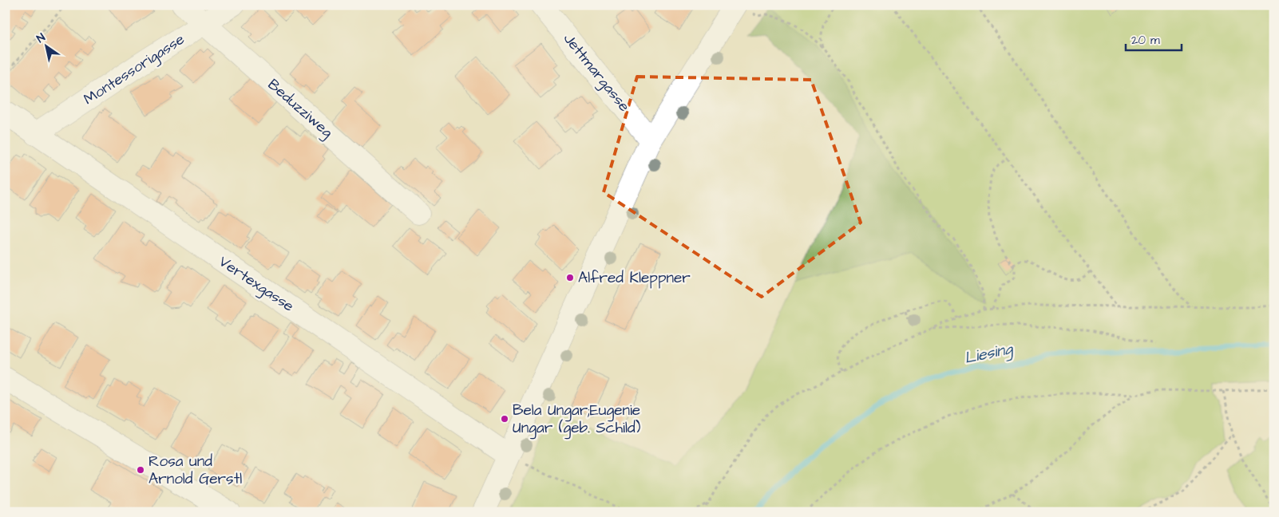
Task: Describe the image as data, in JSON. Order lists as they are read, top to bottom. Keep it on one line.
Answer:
{"streets":{"street":["Montessorigasse","Jettmargasse","Beduzziweg","Vertexgasse"]},"crossings":[["Montessorigasse","Beduzziweg"],["Montessorigasse","Vertexgasse"]],"water":["Liesing"],"places":["Alfred Kleppner","Bela Ungar;Eugenie Ungar (geb. Schild)","Rosa und Arnold Gerstl"],"scale_bar":"20 m","north":"top left"}
